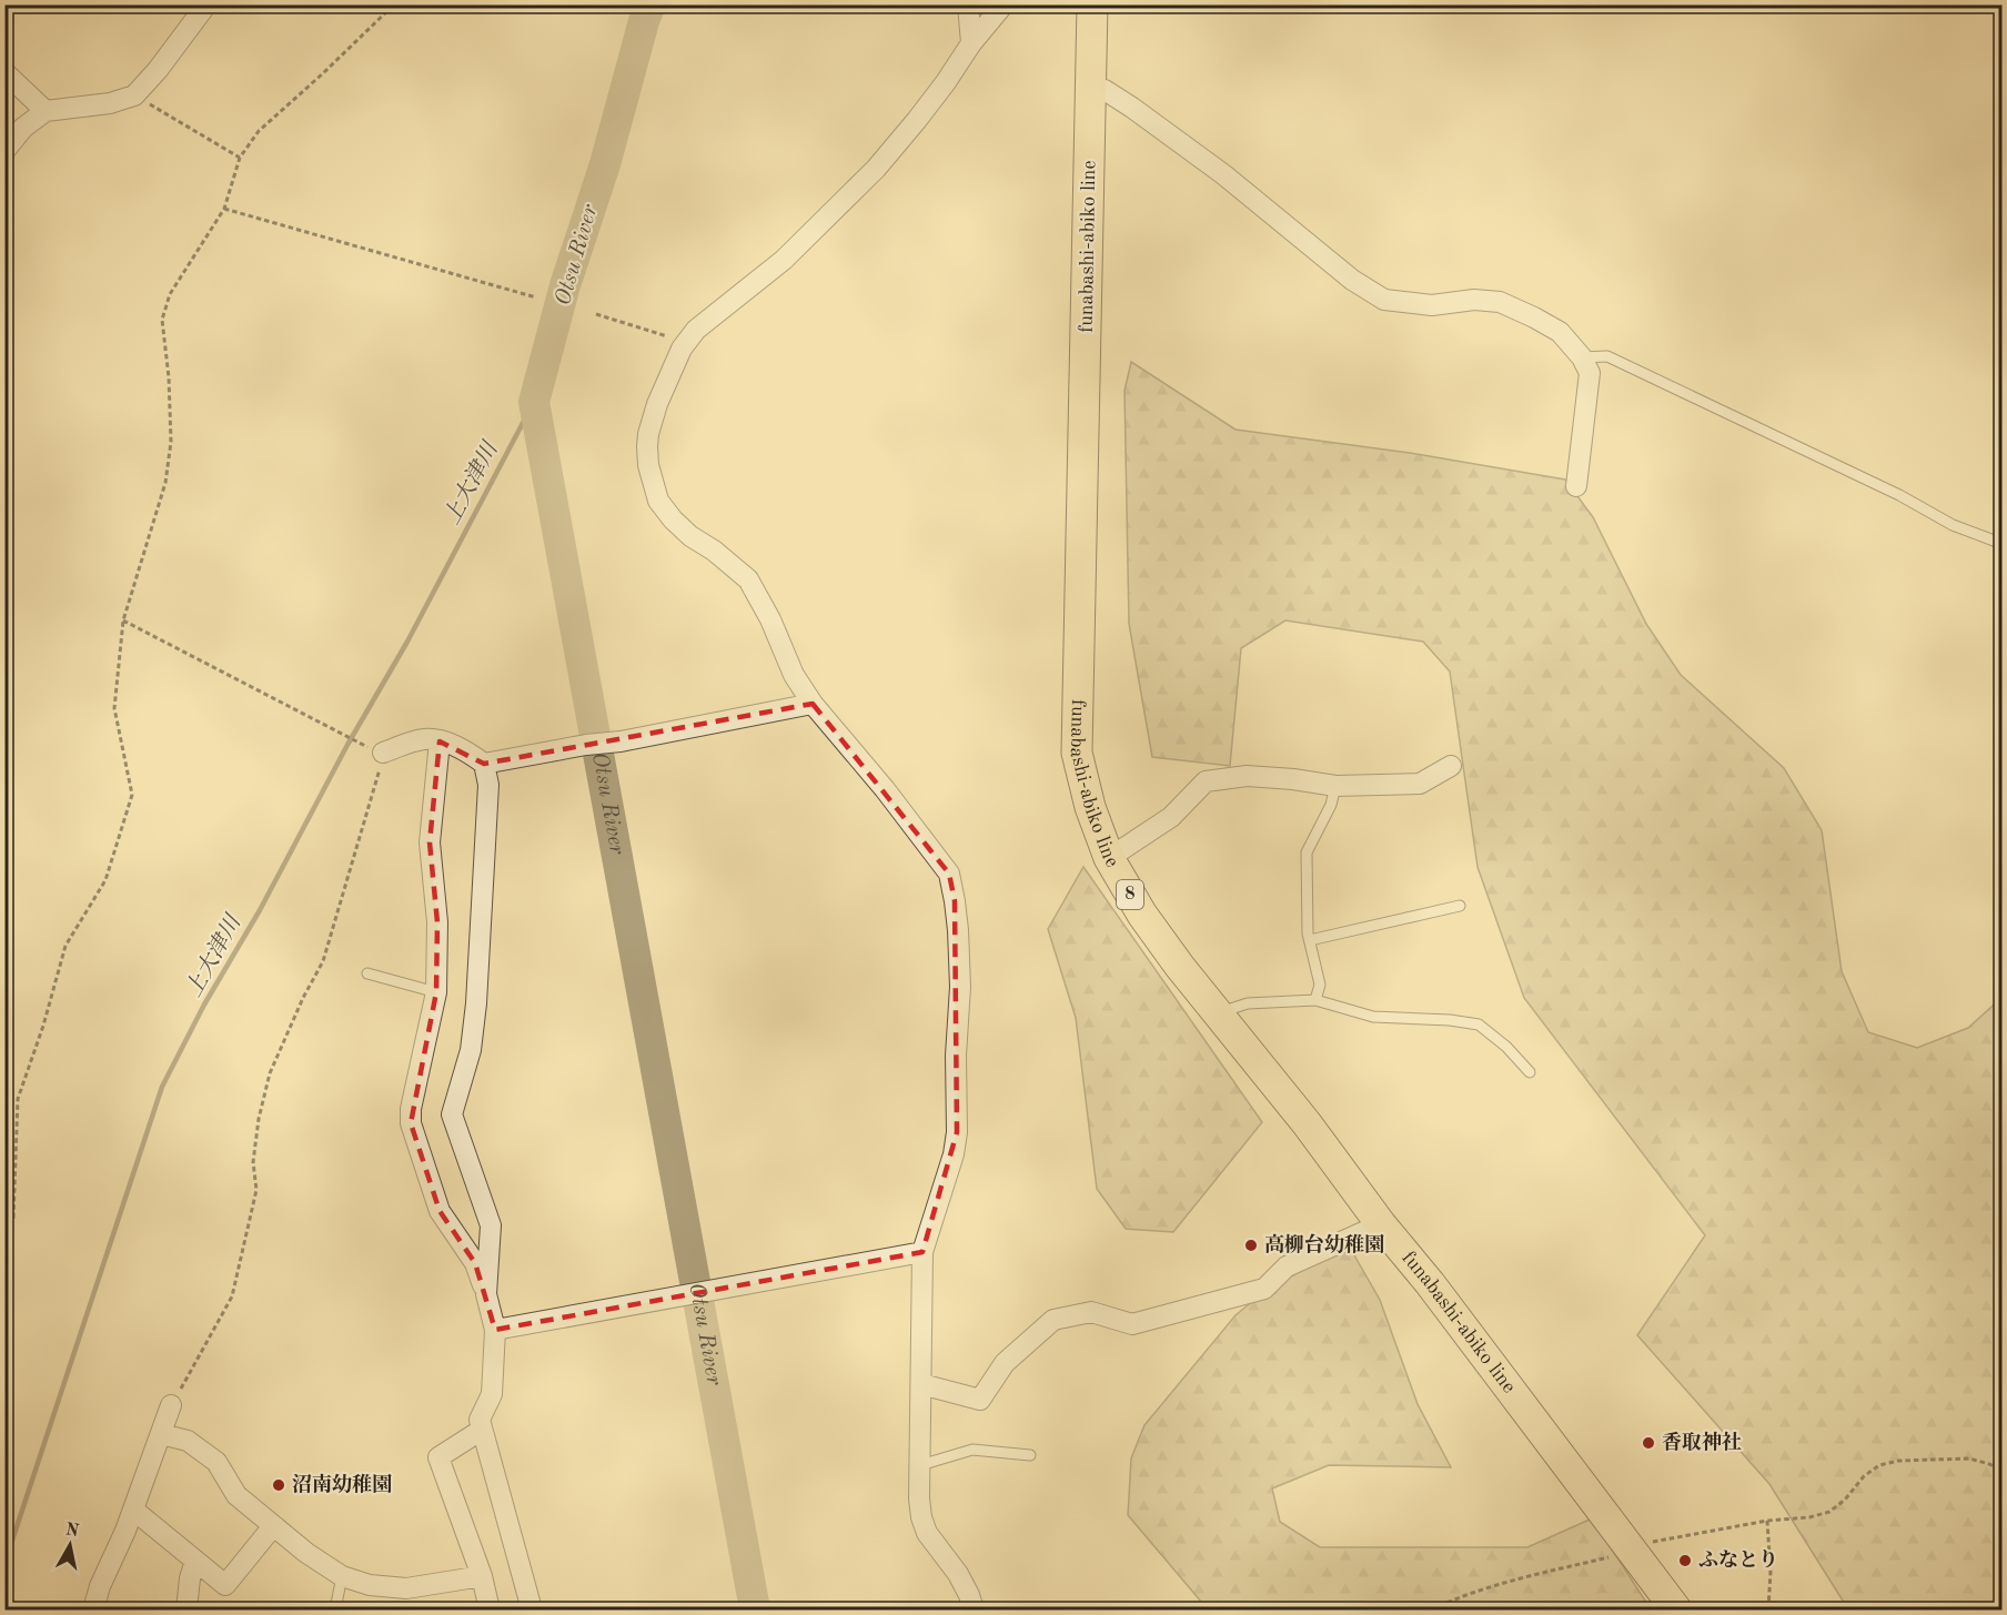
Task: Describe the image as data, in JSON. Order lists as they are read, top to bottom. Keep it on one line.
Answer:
{"streets":{"main road":["funabashi-abiko line","8"]},"water":["Otsu River","上大津川"],"places":["高柳台幼稚園","香取神社","沼南幼稚園","ふなとり"],"north":"top"}
